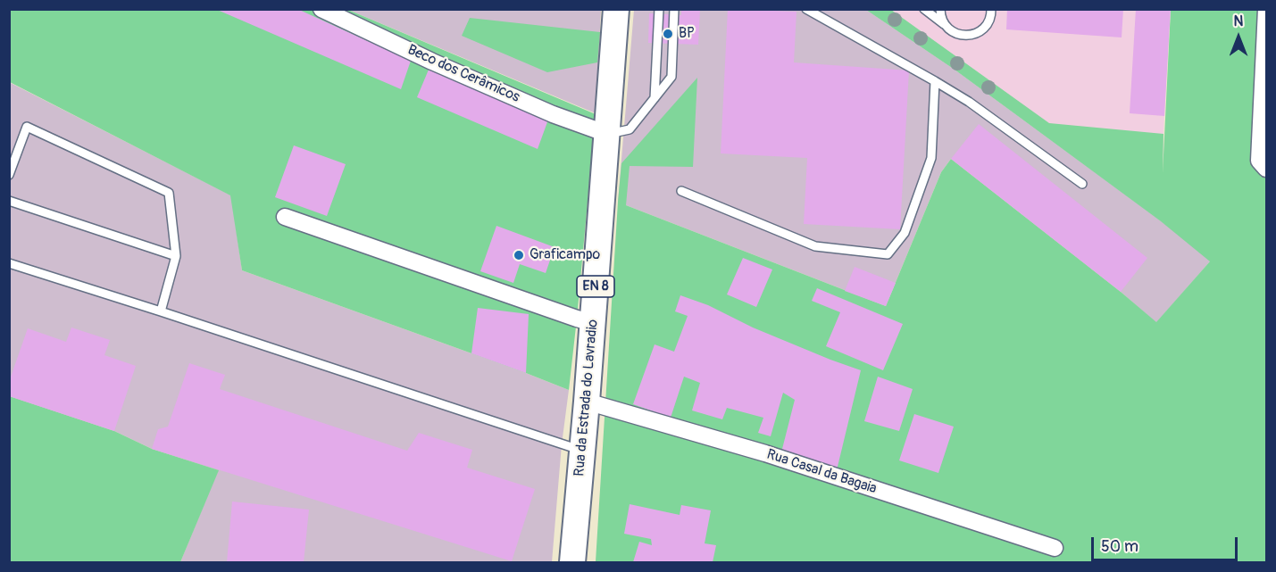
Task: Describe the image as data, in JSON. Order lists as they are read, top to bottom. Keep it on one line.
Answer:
{"streets":{"main road":["EN 8","Rua da Estrada do Lavradio"],"street":["Beco dos Cerâmicos","Rua Casal da Bagaia"]},"crossings":[["Beco dos Cerâmicos","Rua da Estrada do Lavradio"],["Rua da Estrada do Lavradio","Rua Casal da Bagaia"]],"places":["BP","Graficampo"],"scale_bar":"50 m","north":"top"}
